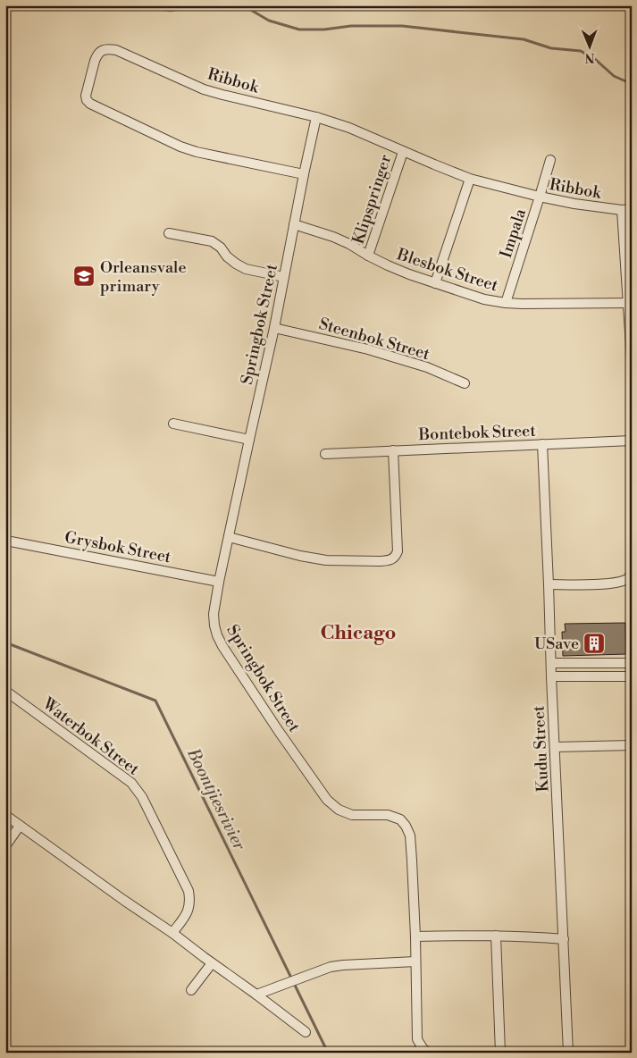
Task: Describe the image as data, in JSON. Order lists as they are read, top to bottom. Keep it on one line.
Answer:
{"streets":{"street":["Ribbok","Klipspringer","Impala","Blesbok Street","Springbok Street","Steenbok Street","Bontebok Street","Grysbok Street","Waterbok Street","Kudu Street"]},"crossings":[["Ribbok","Klipspringer"],["Ribbok","Impala"],["Ribbok","Springbok Street"],["Klipspringer","Blesbok Street"],["Impala","Blesbok Street"],["Blesbok Street","Springbok Street"],["Springbok Street","Steenbok Street"],["Springbok Street","Grysbok Street"],["Bontebok Street","Kudu Street"]],"districts":["Chicago"],"water":["Boontjiesrivier"],"places":{"school or university":["Orleansvale primary"],"building":["USave"]},"north":"bottom"}
